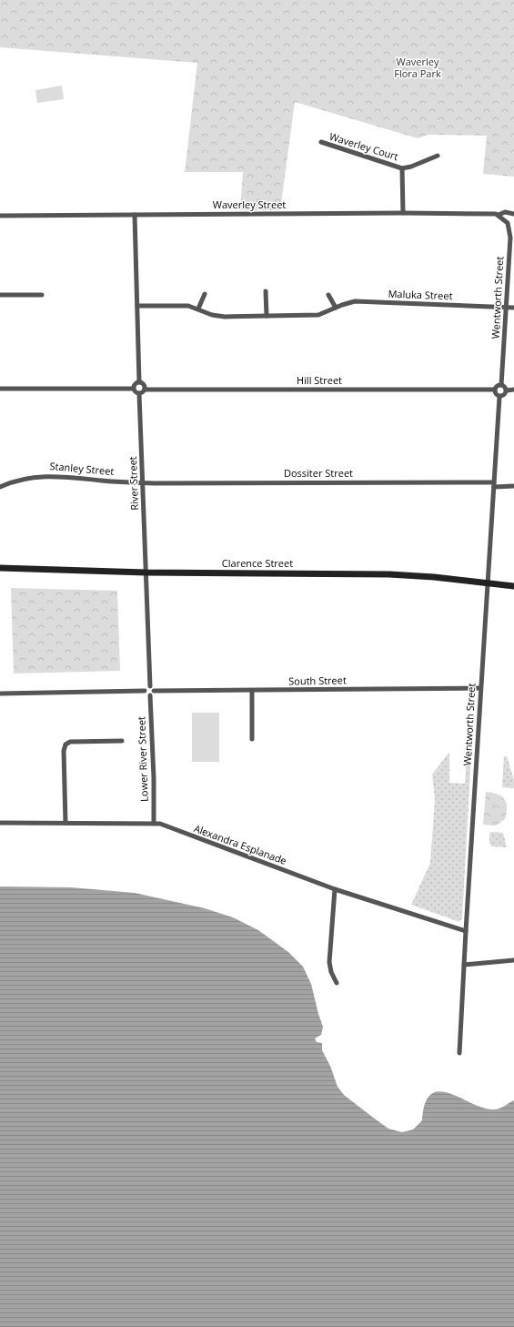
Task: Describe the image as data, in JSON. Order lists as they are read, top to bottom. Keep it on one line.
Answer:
{"streets":{"main road":["Clarence Street"],"street":["Waverley Court","Waverley Street","Maluka Street","Wentworth Street","Hill Street","Stanley Street","Dossiter Street","River Street","South Street","Lower River Street","Alexandra Esplanade"]},"crossings":[["Waverley Court","Waverley Street"],["Waverley Street","Wentworth Street"],["Maluka Street","Wentworth Street"],["Wentworth Street","Hill Street"],["Wentworth Street","Dossiter Street"],["Wentworth Street","Clarence Street"],["Wentworth Street","South Street"],["Wentworth Street","Alexandra Esplanade"],["Hill Street","River Street"],["Stanley Street","Dossiter Street"],["Stanley Street","River Street"],["Dossiter Street","River Street"],["River Street","Clarence Street"],["South Street","Lower River Street"],["Lower River Street","Alexandra Esplanade"]],"parks":["Waverley Flora Park"]}
